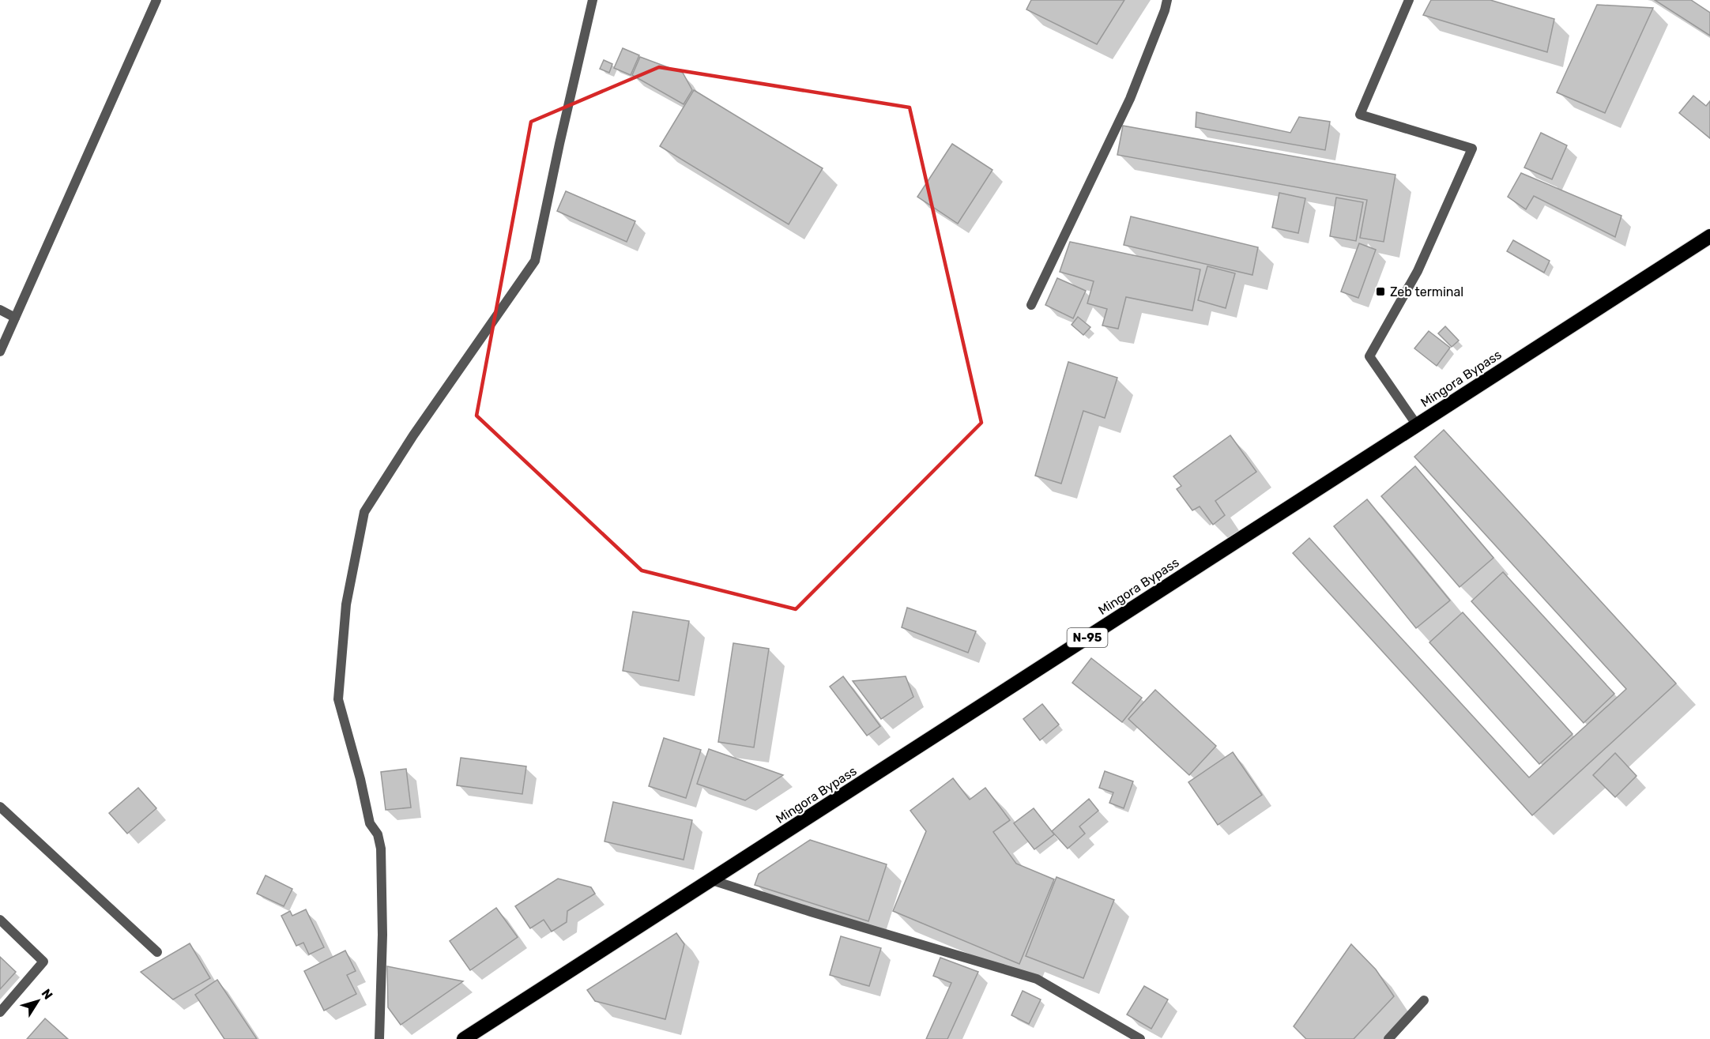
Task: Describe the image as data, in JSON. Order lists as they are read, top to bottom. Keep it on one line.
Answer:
{"streets":{"highway":["Mingora Bypass","N-95"]},"places":{"transit":["Zeb terminal"]},"north":"top right"}
